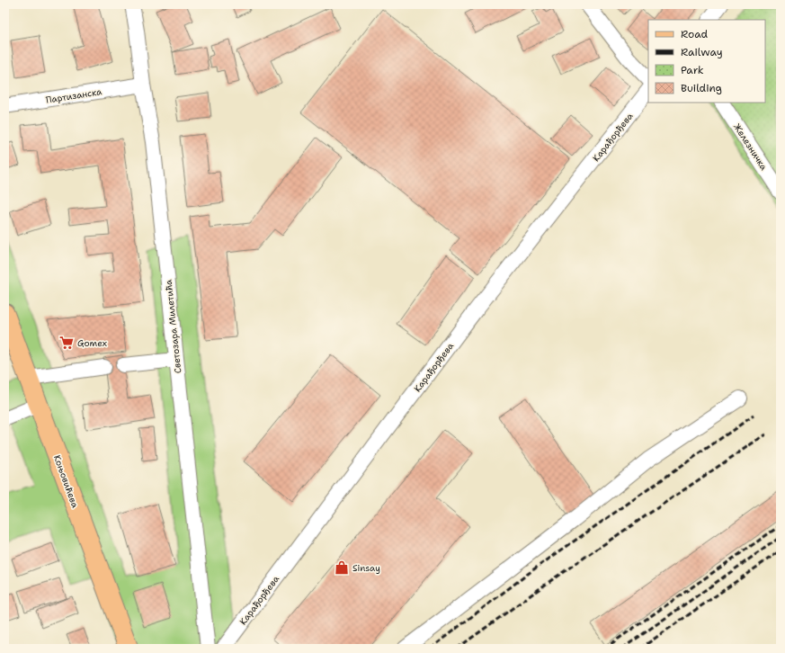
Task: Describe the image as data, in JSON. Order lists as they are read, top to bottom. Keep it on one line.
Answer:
{"streets":{"main road":["Коњовићева"],"street":["Партизанска","Карађорђева","Железничка","Светозара Милетића"]},"crossings":[["Партизанска","Светозара Милетића"]],"places":{"supermarket":["Gomex"],"shop":["Sinsay"]},"legend":["Road","Railway","Park","Building"]}
